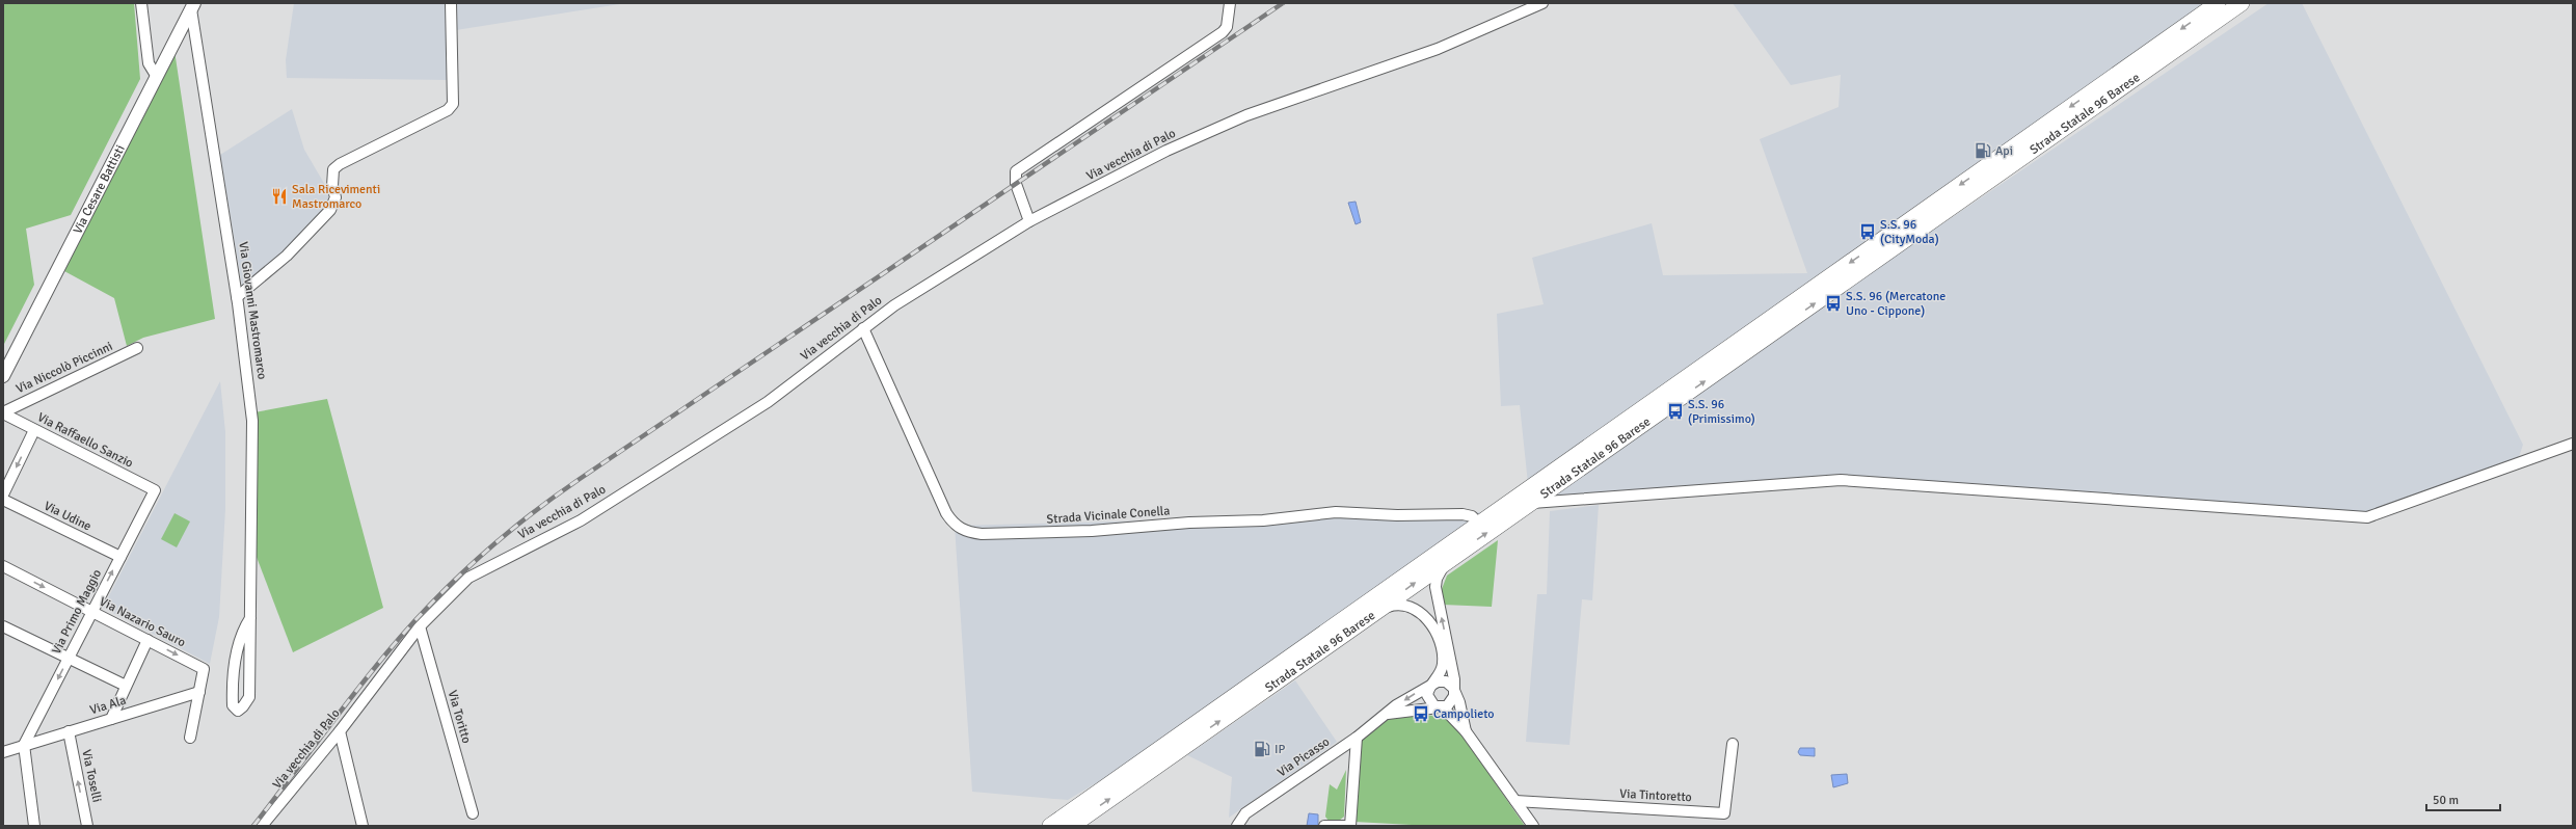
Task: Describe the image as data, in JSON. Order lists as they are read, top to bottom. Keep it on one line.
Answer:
{"streets":{"main road":["Strada Statale 96 Barese"],"street":["Via vecchia di Palo","Via Cesare Battisti","Via Giovanni Mastromarco","Via Niccolò Piccinni","Via Raffaello Sanzio","Strada Vicinale Conella","Via Udine","Via Primo Maggio","Via Nazario Sauro","Via Ala","Via Toritto","Via Picasso","Via Toselli","Via Tintoretto"]},"crossings":[["Strada Statale 96 Barese","Strada Vicinale Conella"],["Via vecchia di Palo","Strada Vicinale Conella"],["Via vecchia di Palo","Via Toritto"],["Via Cesare Battisti","Via Giovanni Mastromarco"],["Via Niccolò Piccinni","Via Raffaello Sanzio"],["Via Raffaello Sanzio","Via Primo Maggio"],["Via Udine","Via Primo Maggio"],["Via Primo Maggio","Via Nazario Sauro"],["Via Primo Maggio","Via Ala"],["Via Nazario Sauro","Via Ala"],["Via Ala","Via Toselli"]],"places":{"fuel station":["Api","IP"],"restaurant":["Sala Ricevimenti Mastromarco"],"bus stop":["S.S. 96 (CityModa)","S.S. 96 (Mercatone Uno - Cippone)","S.S. 96 (Primissimo)","Campolieto"]},"scale_bar":"50 m"}
